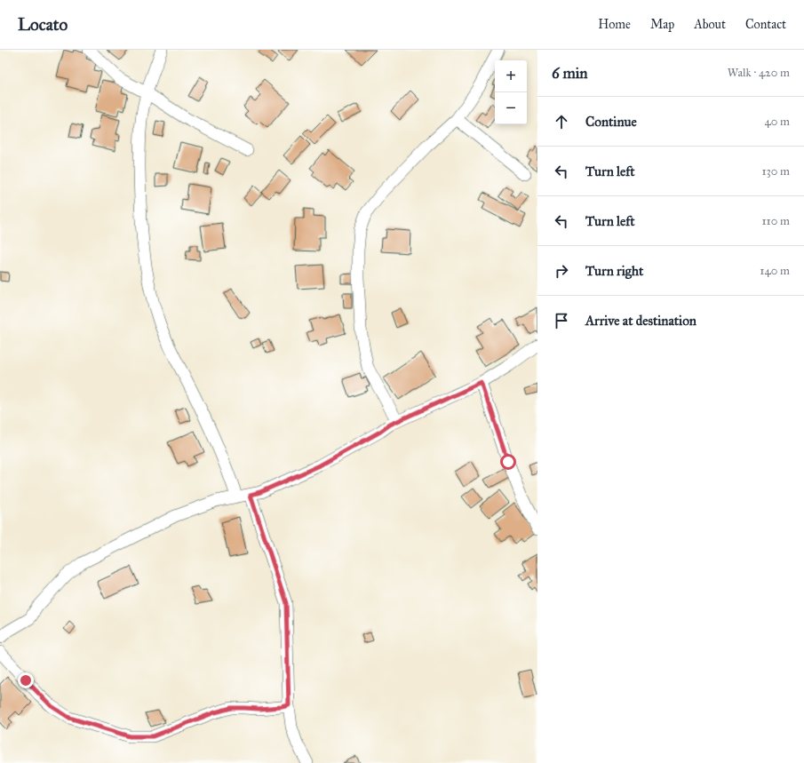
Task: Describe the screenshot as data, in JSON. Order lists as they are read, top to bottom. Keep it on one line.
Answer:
{"page":{"header":"Locato","nav":["Home","Map","About","Contact"],"heading":["6 min","Walk · 420 m"],"map_buttons":["+","−"],"list":[["Continue","40 m"],["Turn left","130 m"],["Turn left","110 m"],["Turn right","140 m"],"Arrive at destination"]}}
